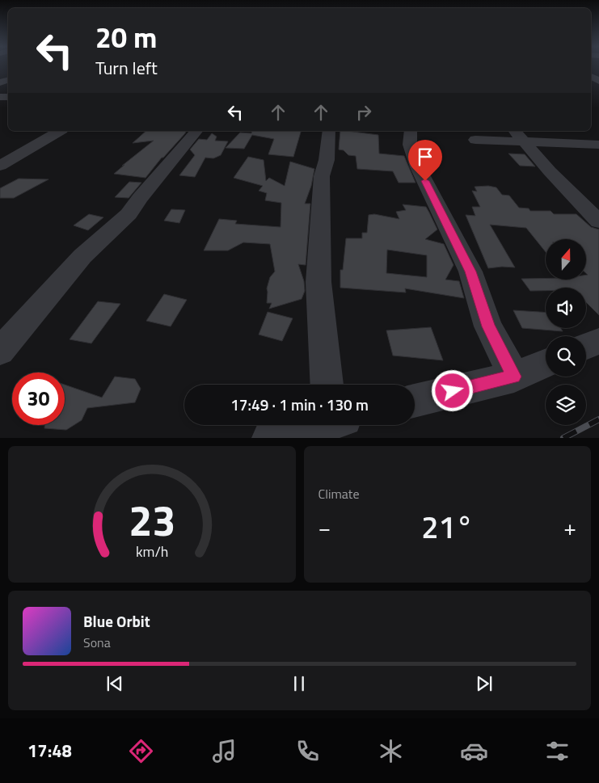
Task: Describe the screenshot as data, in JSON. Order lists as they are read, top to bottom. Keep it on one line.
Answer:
{"north":"top","page":{"turn":["20 m","Turn left"],"limit":"30","trip":"17:49 · 1 min · 130 m","tile":"Climate","heat":["−","21°","+"],"song":["Blue Orbit","Sona"],"tabs":"17:48","gauge":["23","km/h"]}}
